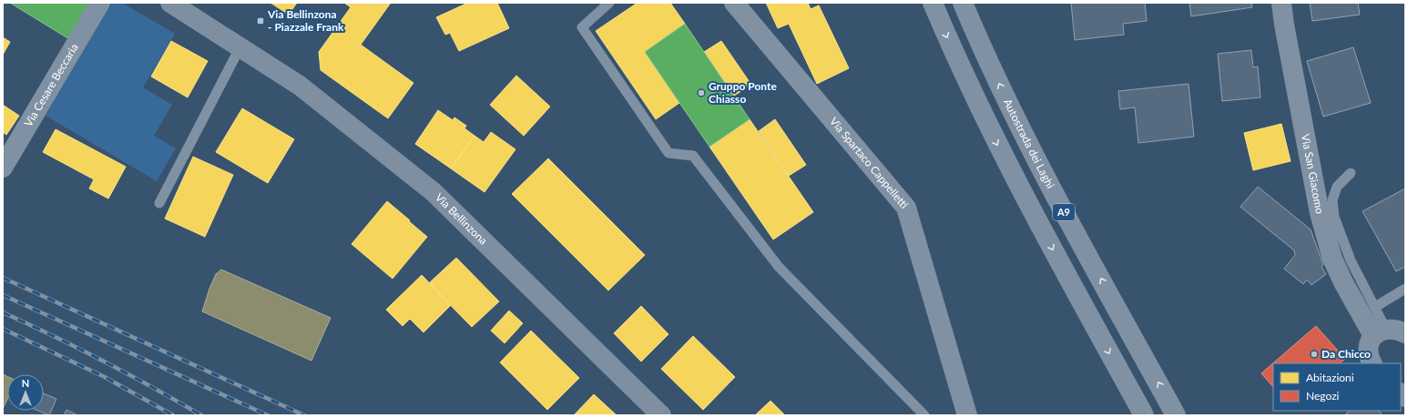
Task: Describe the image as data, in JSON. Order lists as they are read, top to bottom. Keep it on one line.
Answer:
{"streets":{"main road":["Via Cesare Beccaria","Autostrada dei Laghi","Via Spartaco Cappelletti","Via San Giacomo","A9","Via Bellinzona"]},"places":{"transit":["Via Bellinzona - Piazzale Frank"],"other":["Gruppo Ponte Chiasso","Da Chicco"]},"legend":["Abitazioni","Negozi"],"north":"top"}
